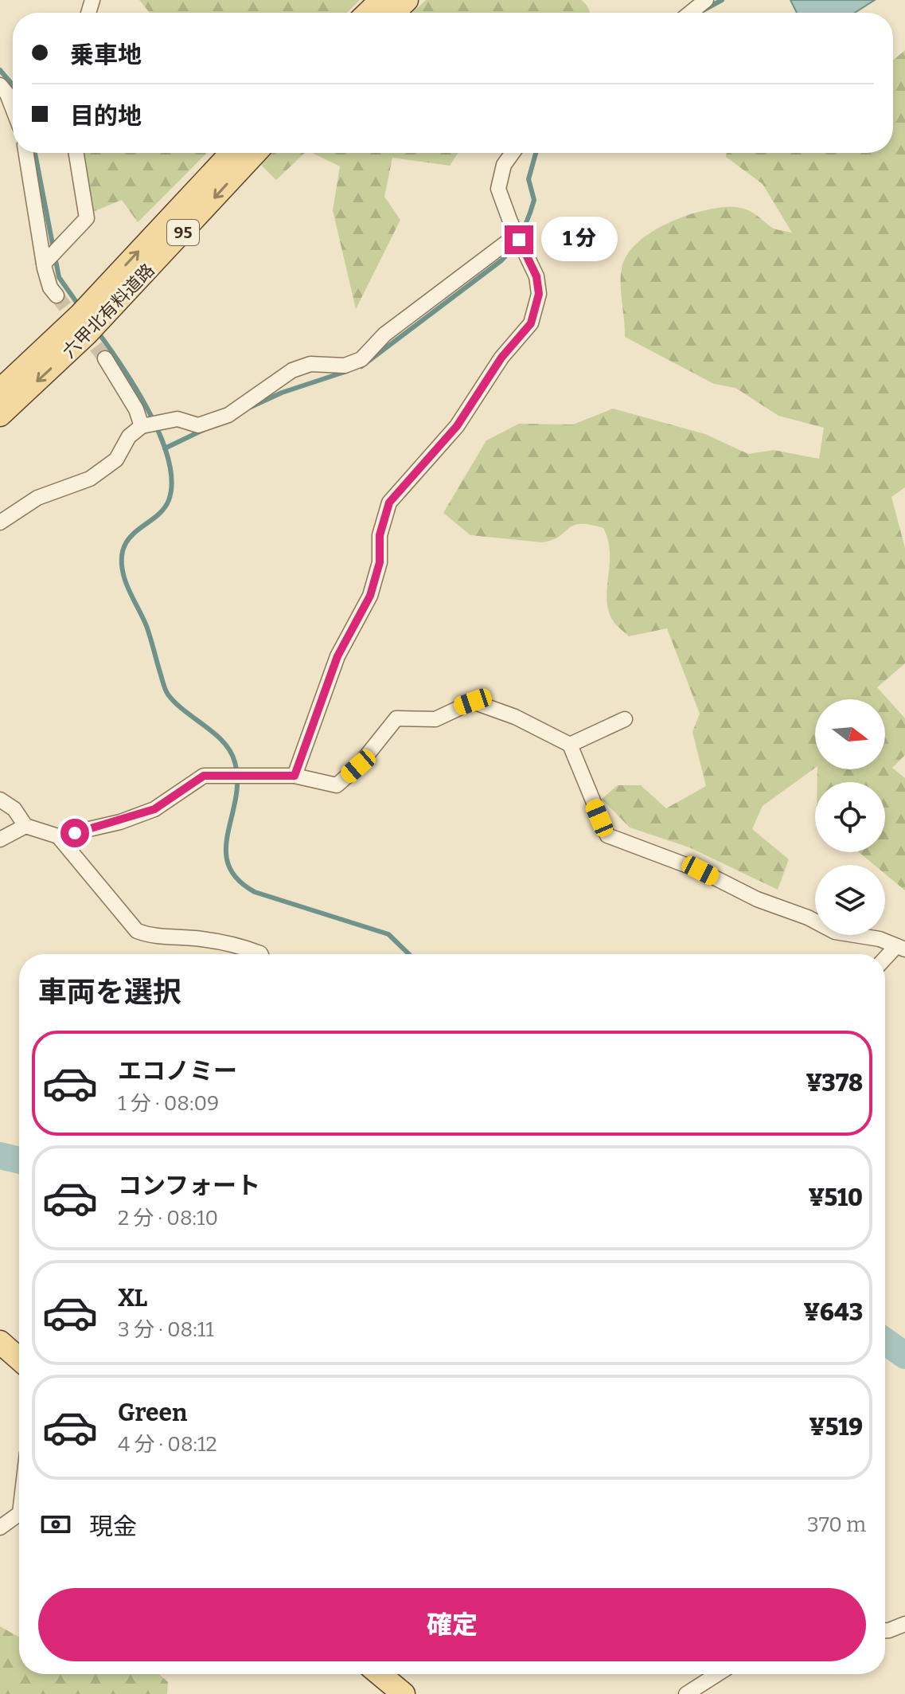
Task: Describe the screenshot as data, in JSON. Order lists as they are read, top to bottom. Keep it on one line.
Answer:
{"streets":{"main road":["95","六甲北有料道路"]},"north":"right","page":{"banner":["乗車地","目的地"],"bubble":"1 分","heading":"車両を選択","list":[{"name":"エコノミー","note":"1 分 · 08:09","value":"¥378"},{"name":"コンフォート","note":"2 分 · 08:10","value":"¥510"},{"name":"XL","note":"3 分 · 08:11","value":"¥643"},{"name":"Green","note":"4 分 · 08:12","value":"¥519"}],"pay":["現金","370 m"],"buttons":"確定"}}
